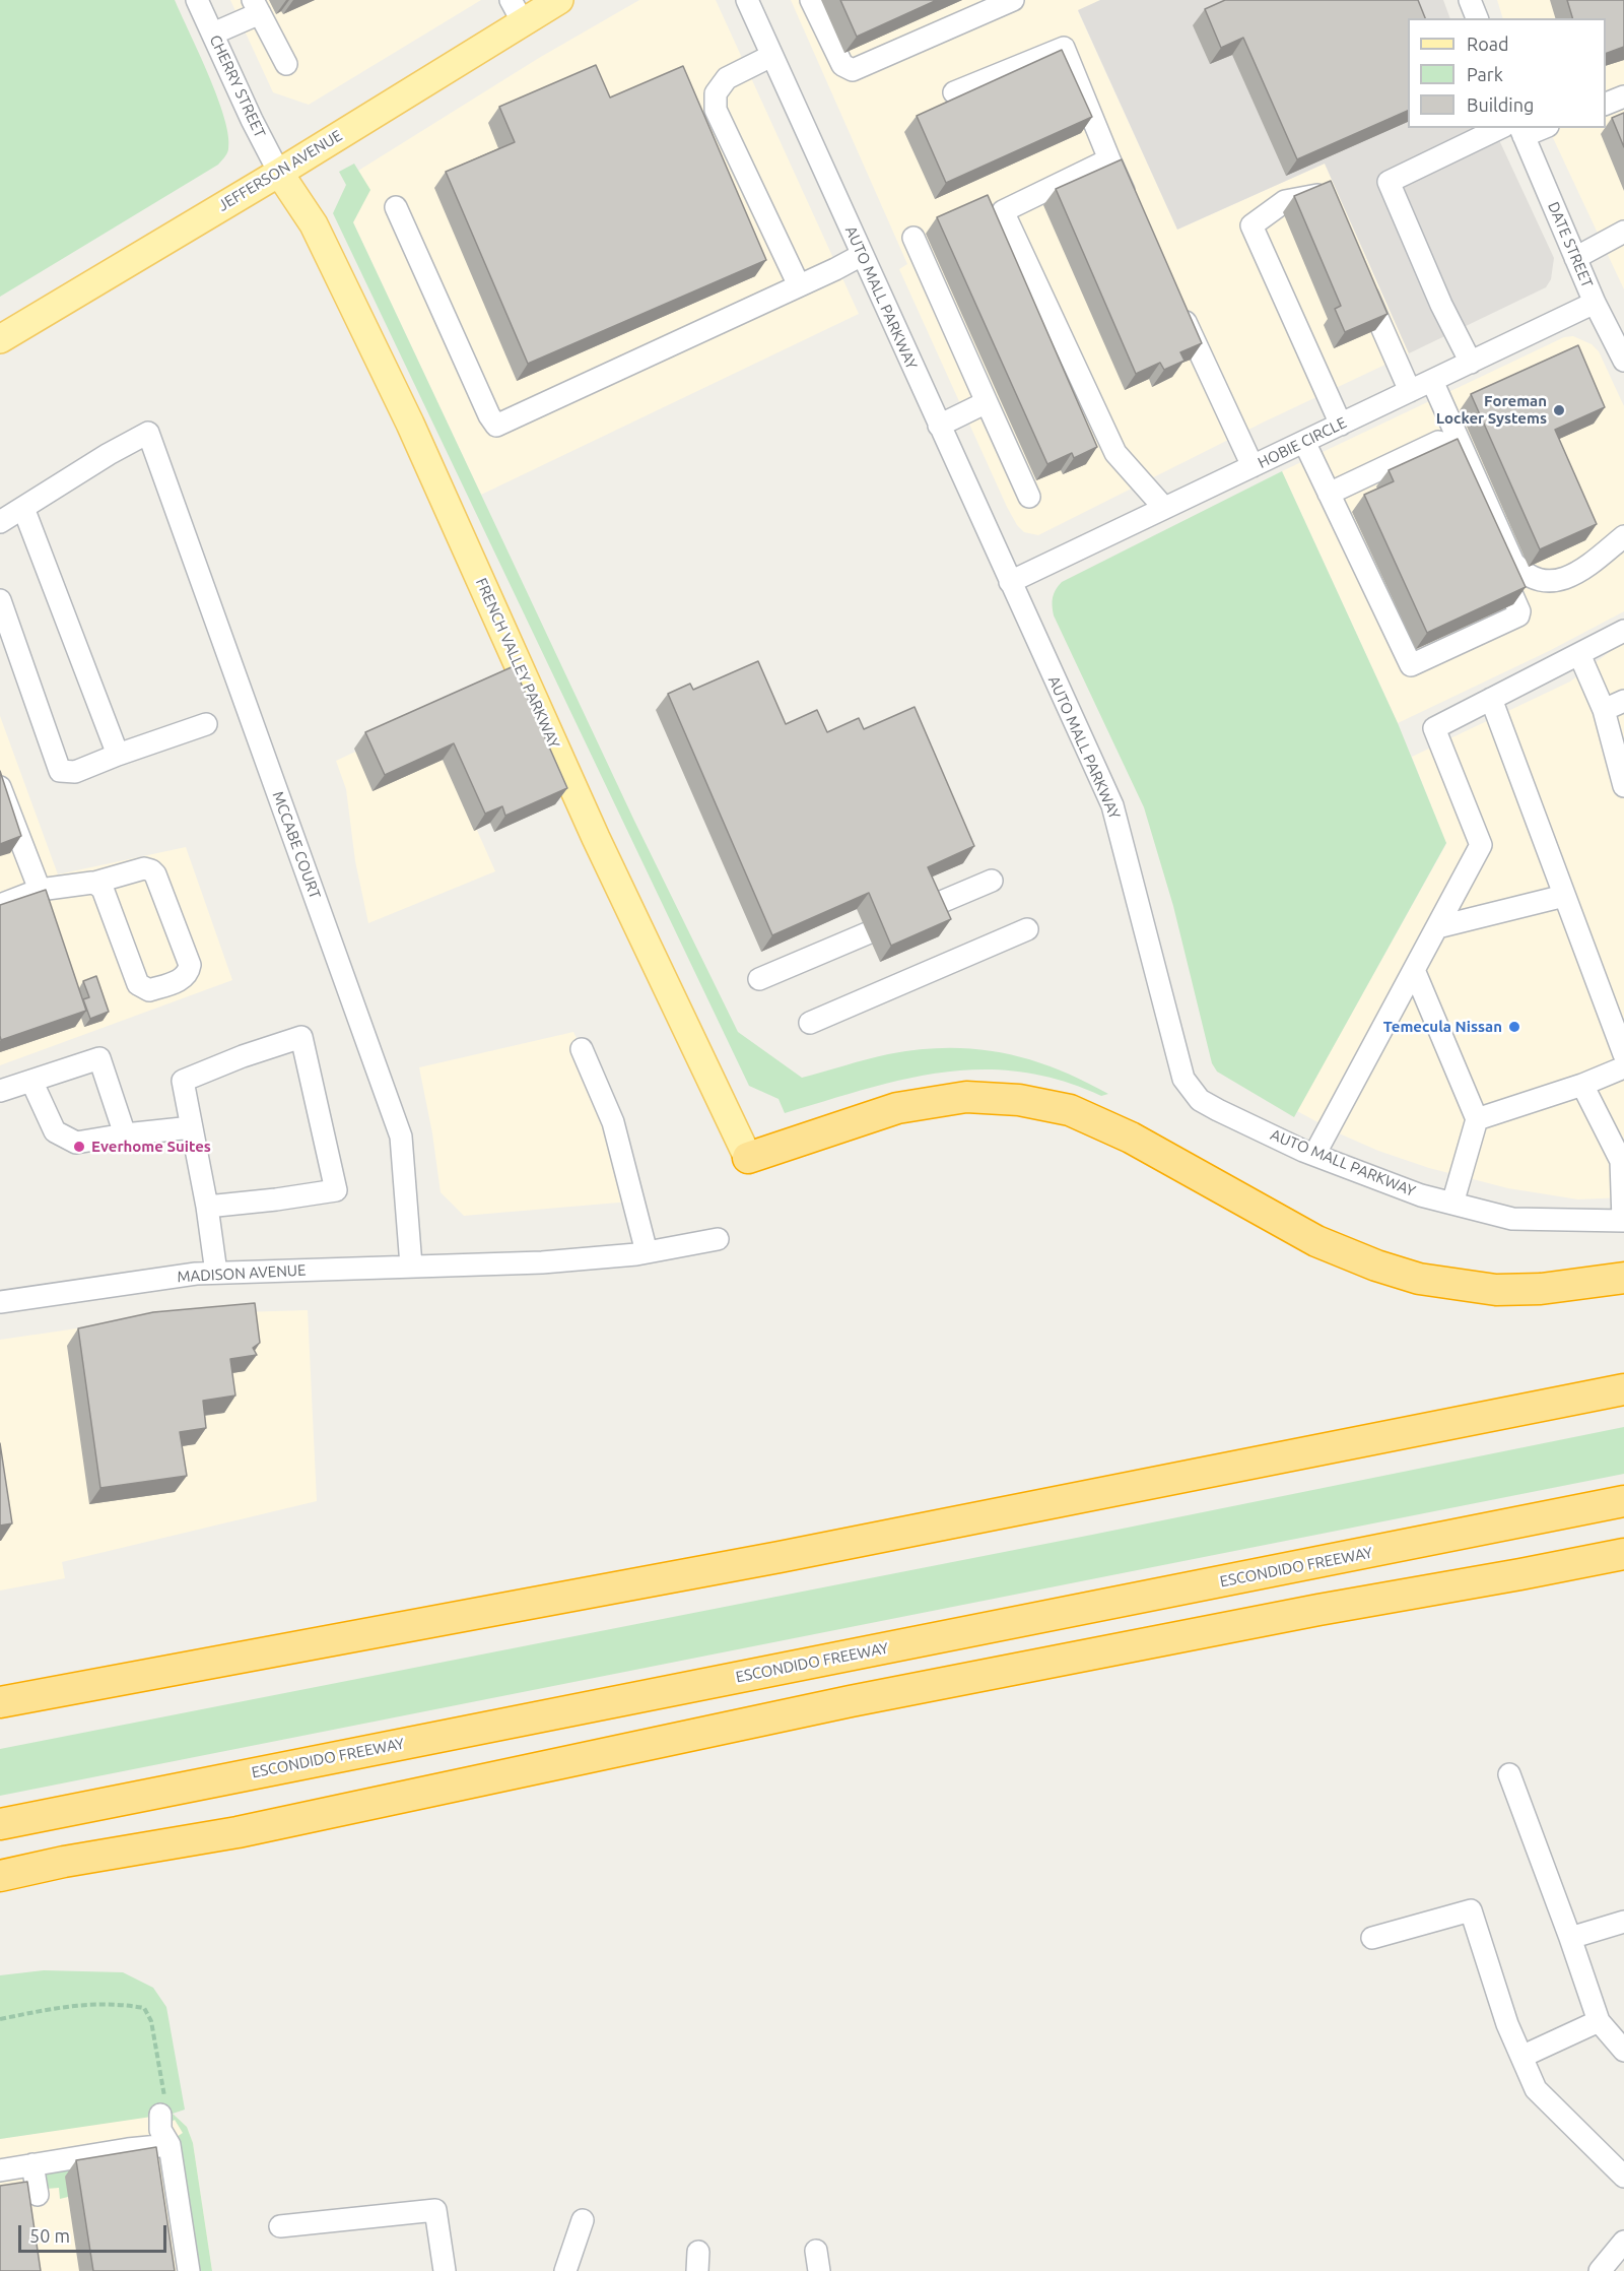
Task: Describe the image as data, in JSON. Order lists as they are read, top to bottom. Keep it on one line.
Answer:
{"streets":{"highway":["ESCONDIDO FREEWAY"],"main road":["JEFFERSON AVENUE","FRENCH VALLEY PARKWAY"],"street":["CHERRY STREET","DATE STREET","AUTO MALL PARKWAY","HOBIE CIRCLE","MCCABE COURT","MADISON AVENUE"]},"crossings":[["CHERRY STREET","JEFFERSON AVENUE"],["CHERRY STREET","FRENCH VALLEY PARKWAY"],["JEFFERSON AVENUE","FRENCH VALLEY PARKWAY"],["DATE STREET","HOBIE CIRCLE"],["AUTO MALL PARKWAY","HOBIE CIRCLE"],["MCCABE COURT","MADISON AVENUE"]],"places":["Foreman Locker Systems","Temecula Nissan","Everhome Suites"],"legend":["Road","Park","Building"],"scale_bar":"50 m"}
